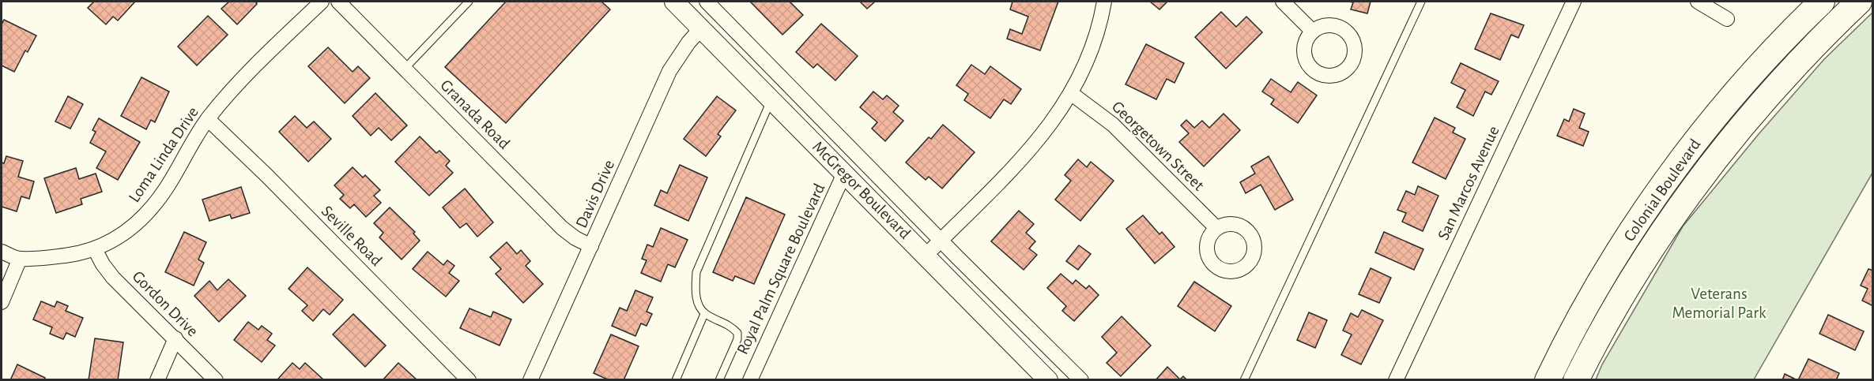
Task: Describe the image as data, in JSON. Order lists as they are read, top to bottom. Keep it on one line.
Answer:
{"streets":{"highway":["Colonial Boulevard"],"main road":["McGregor Boulevard"],"street":["Granada Road","Georgetown Street","Loma Linda Drive","San Marcos Avenue","Davis Drive","Seville Road","Royal Palm Square Boulevard","Gordon Drive"]},"crossings":[["Granada Road","Davis Drive"],["Loma Linda Drive","Seville Road"],["Loma Linda Drive","Gordon Drive"],["McGregor Boulevard","Davis Drive"],["McGregor Boulevard","Royal Palm Square Boulevard"]],"parks":["Veterans Memorial Park"]}
